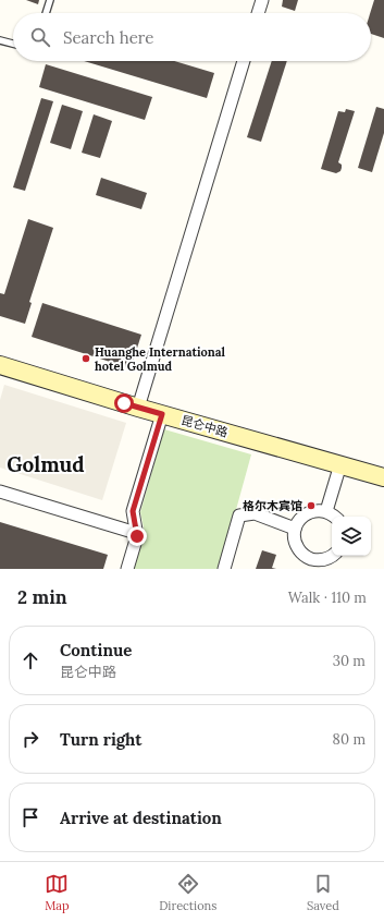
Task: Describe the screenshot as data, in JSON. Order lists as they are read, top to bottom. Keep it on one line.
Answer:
{"streets":{"main road":["昆仑中路"]},"districts":["Golmud"],"places":["Huanghe International hotel Golmud","格尔木宾馆"],"page":{"search":"Search here","heading":["2 min","Walk · 110 m"],"list":[["Continue","昆仑中路","30 m"],["Turn right","80 m"],"Arrive at destination"],"nav":["Map","Directions","Saved"]}}
